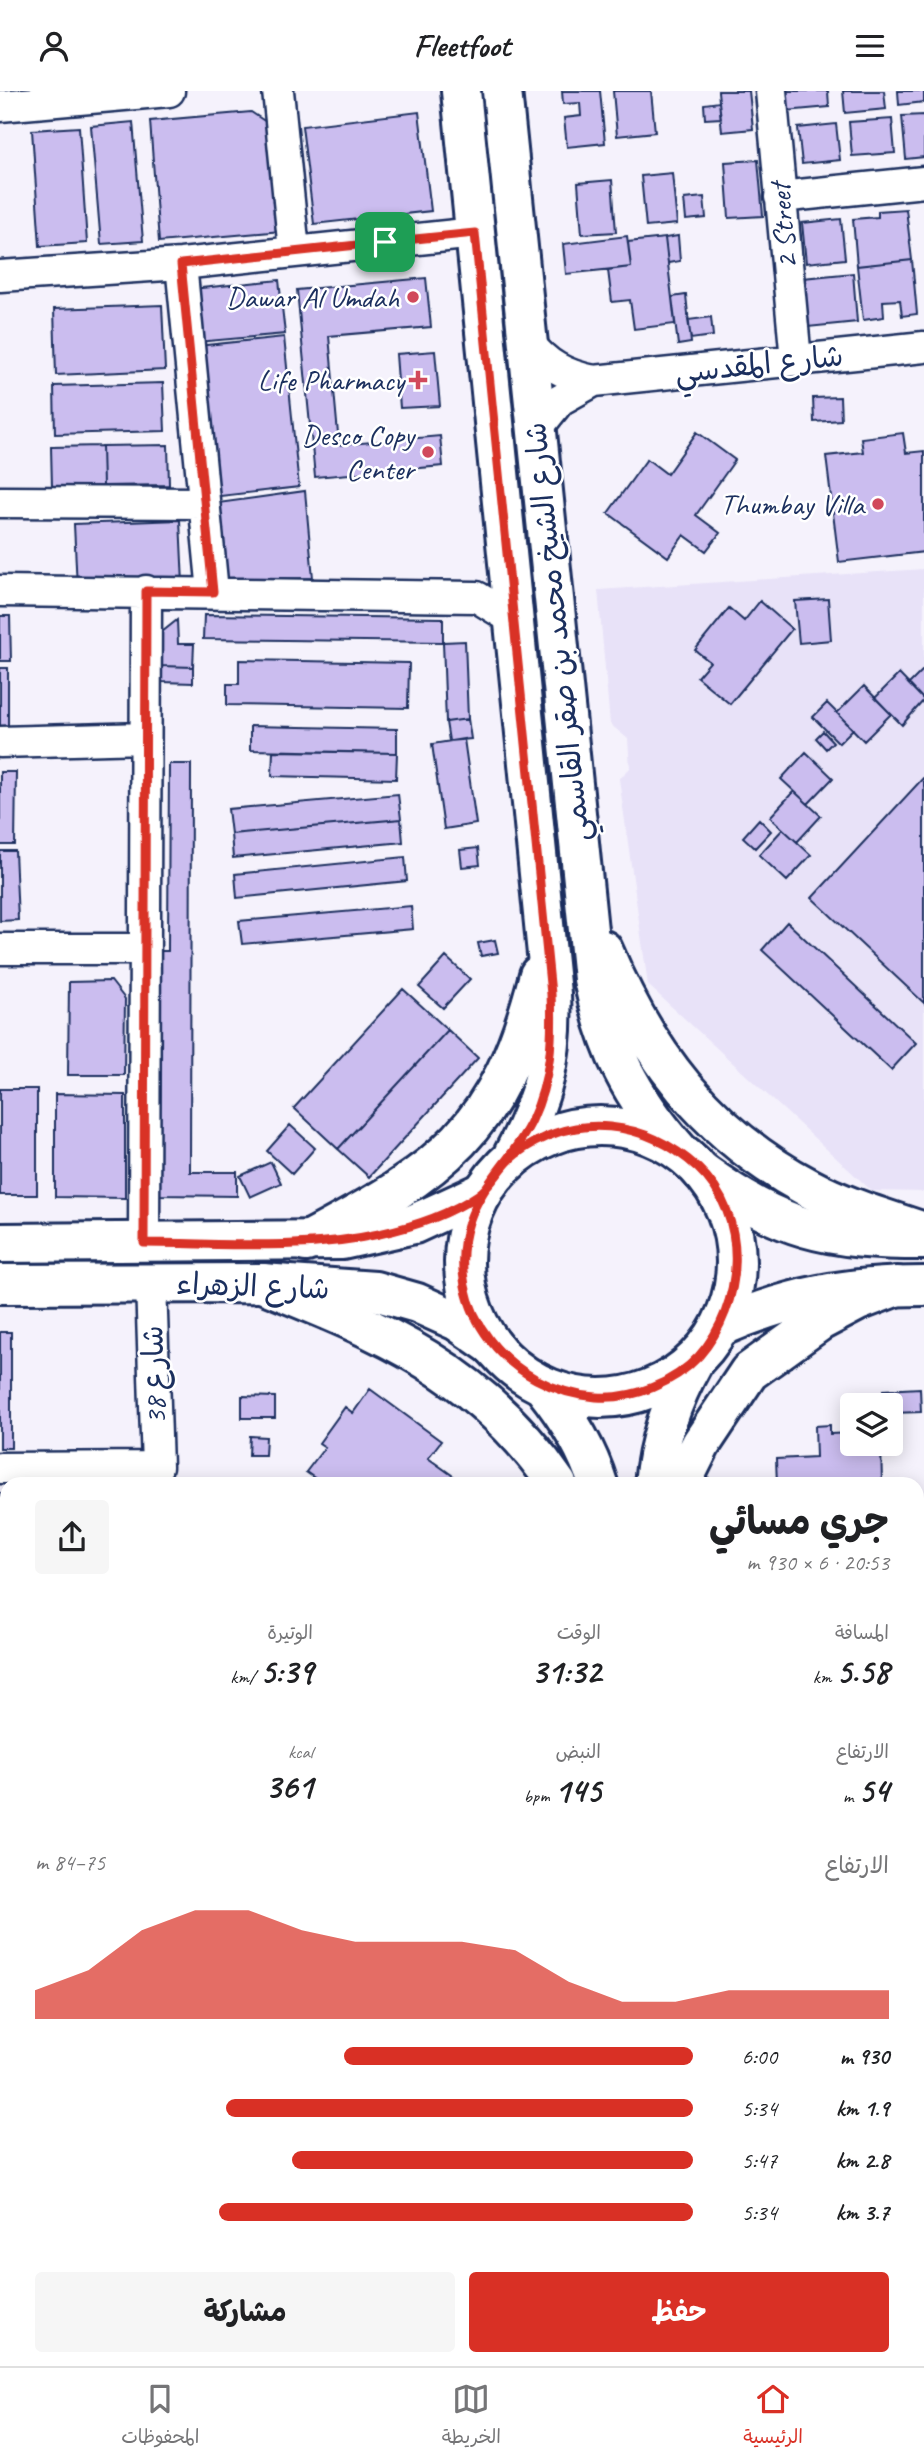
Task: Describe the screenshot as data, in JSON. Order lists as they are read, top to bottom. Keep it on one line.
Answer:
{"streets":{"main road":["شارع الشيخ محمد بن صقر القاسمي","شارع الزهراء"],"street":["2 Street","شارع المقدسي","شارع 38"]},"crossings":[["2 Street","شارع المقدسي"],["شارع المقدسي","شارع الشيخ محمد بن صقر القاسمي"],["شارع الزهراء","شارع 38"]],"places":{"other":["Dawar Al Umdah","Desco Copy Center","Thumbay Villa"],"health":["Life Pharmacy"]},"page":{"header":"Fleetfoot","heading":["جري مسائي","20:53 · 6 × 930 m"],"stats":[["المسافة","5.58 km"],["الوقت","31:32"],["الوتيرة","5:39 /km"],["الارتفاع","54 m"],["النبض","145 bpm"],["kcal","361"]],"chart":["الارتفاع","75–84 m"],"list":[{"name":"930 m","note":"6:00"},{"name":"1.9 km","note":"5:34"},{"name":"2.8 km","note":"5:47"},{"name":"3.7 km","note":"5:34"}],"buttons":["حفظ","مشاركة"],"tabs":["الرئيسية","الخريطة","المحفوظات"]}}
